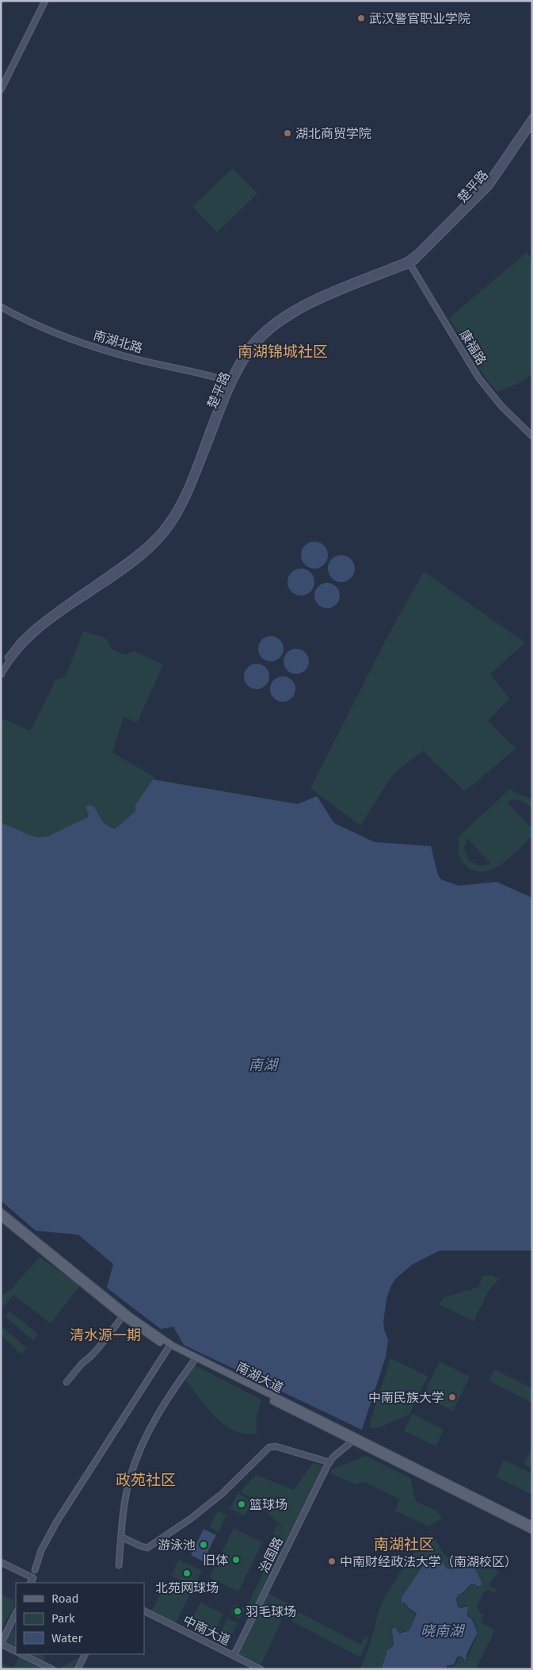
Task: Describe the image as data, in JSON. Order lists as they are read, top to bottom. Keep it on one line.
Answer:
{"streets":{"main road":["楚平路","南湖北路","康福路","南湖大道","治国路","中南大道"]},"crossings":[["楚平路","南湖北路"],["楚平路","康福路"],["南湖大道","治国路"],["治国路","中南大道"]],"districts":["南湖锦城社区","清水源一期","政苑社区","南湖社区"],"water":["南湖","晓南湖"],"places":["武汉警官职业学院","湖北商贸学院","中南民族大学","篮球场","游泳池","旧体","中南财经政法大学（南湖校区）","北苑网球场","羽毛球场"],"legend":["Road","Park","Water"]}
